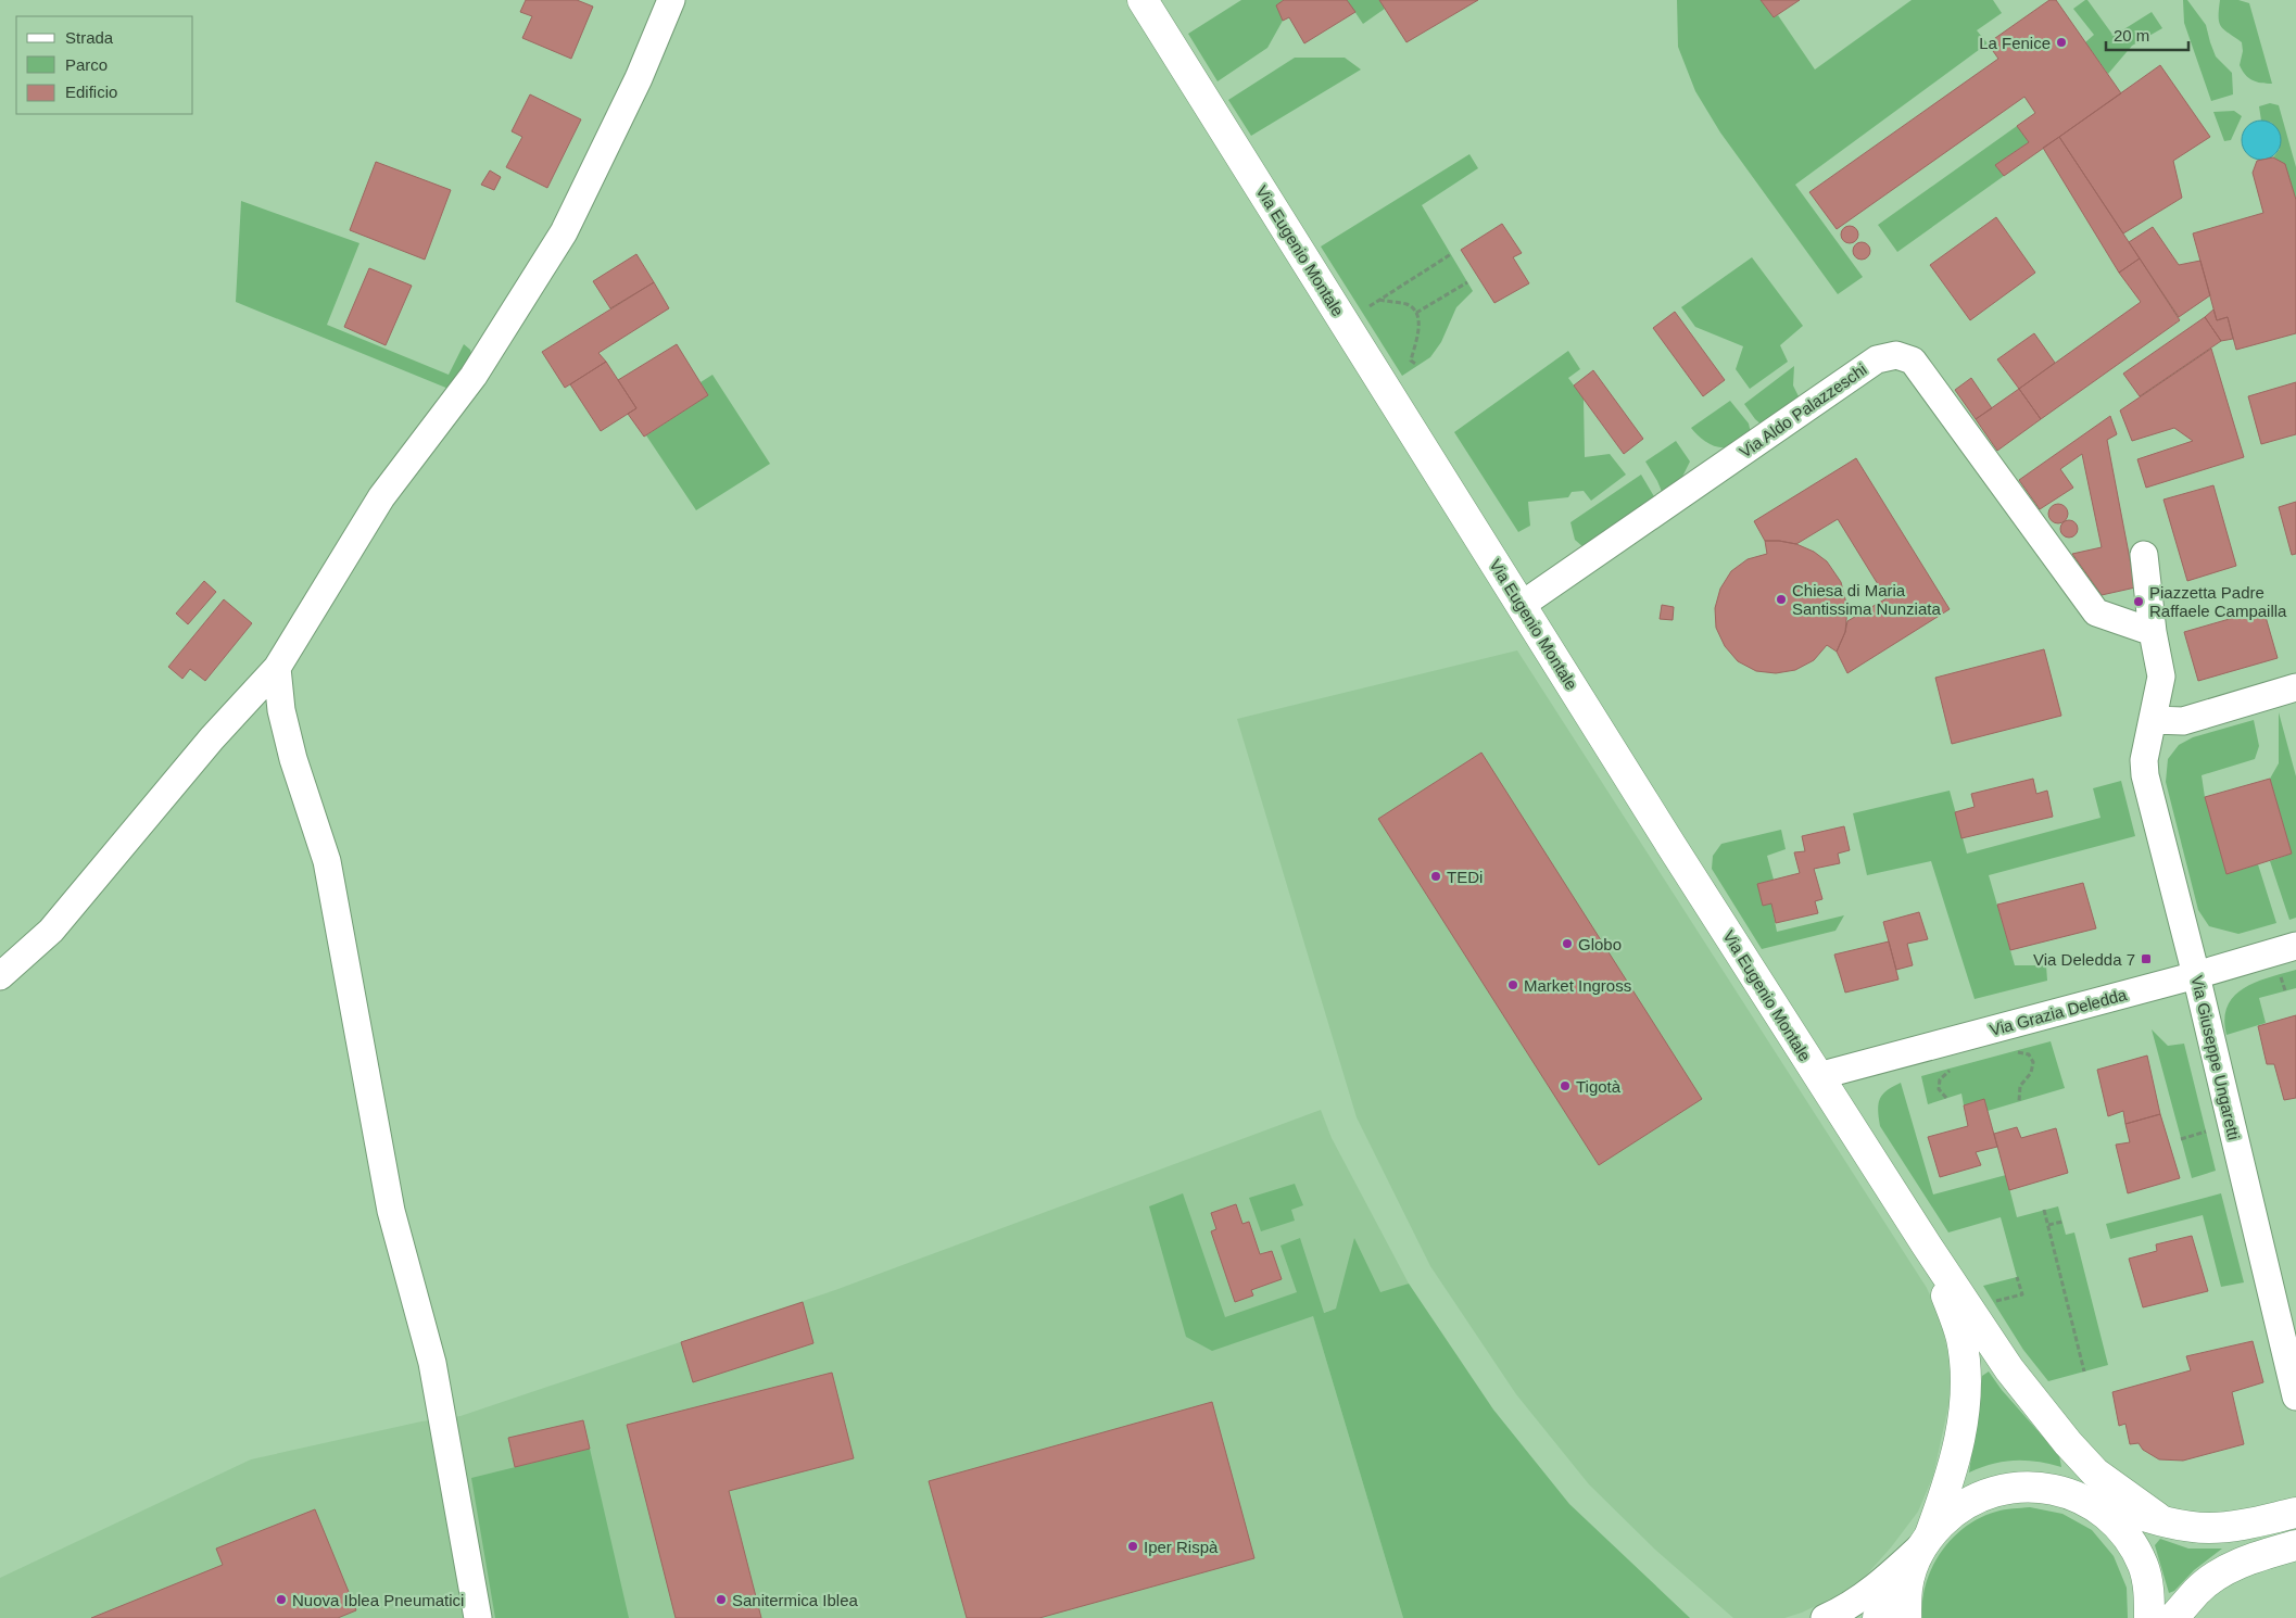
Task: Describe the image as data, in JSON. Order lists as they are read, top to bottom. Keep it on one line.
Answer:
{"streets":{"main road":["Via Eugenio Montale"],"street":["Via Aldo Palazzeschi","Via Grazia Deledda","Via Giuseppe Ungaretti"]},"crossings":[["Via Eugenio Montale","Via Aldo Palazzeschi"],["Via Eugenio Montale","Via Grazia Deledda"],["Via Aldo Palazzeschi","Via Giuseppe Ungaretti"],["Via Grazia Deledda","Via Giuseppe Ungaretti"]],"places":{"other":["La Fenice","Chiesa di Maria Santissima Nunziata","Piazzetta Padre Raffaele Campailla","TEDi","Globo","Market Ingross","Tigotà","Iper Rispà","Nuova Iblea Pneumatici","Sanitermica Iblea"],"transit":["Via Deledda 7"]},"legend":["Strada","Parco","Edificio"],"scale_bar":"20 m"}
